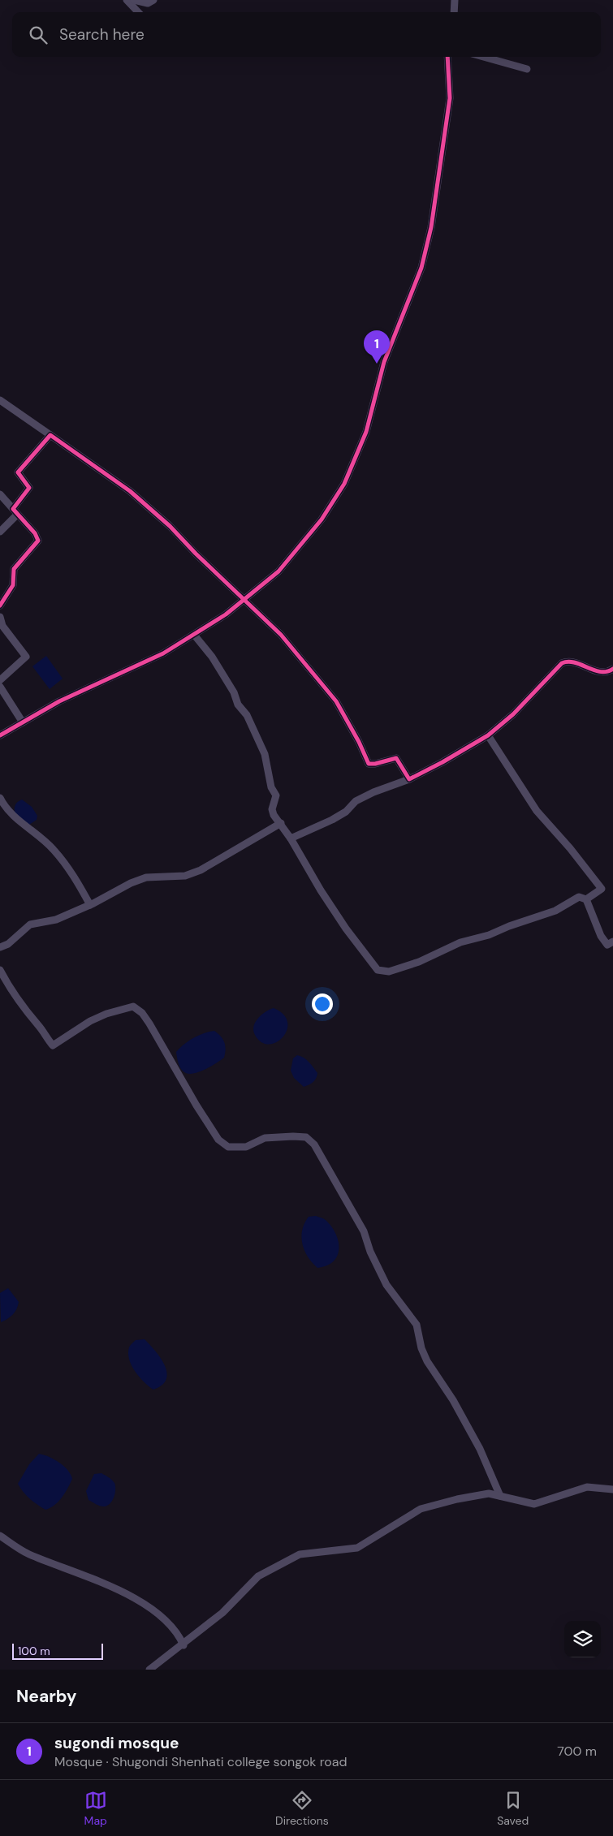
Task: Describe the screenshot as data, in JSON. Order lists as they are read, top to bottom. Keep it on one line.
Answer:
{"scale_bar":"100 m","page":{"search":"Search here","pins":"1","scale":"100 m","heading":"Nearby","list":[{"mark":"1","name":"sugondi mosque","note":"Mosque · Shugondi Shenhati college songok road","value":"700 m"}],"nav":["Map","Directions","Saved"]}}
